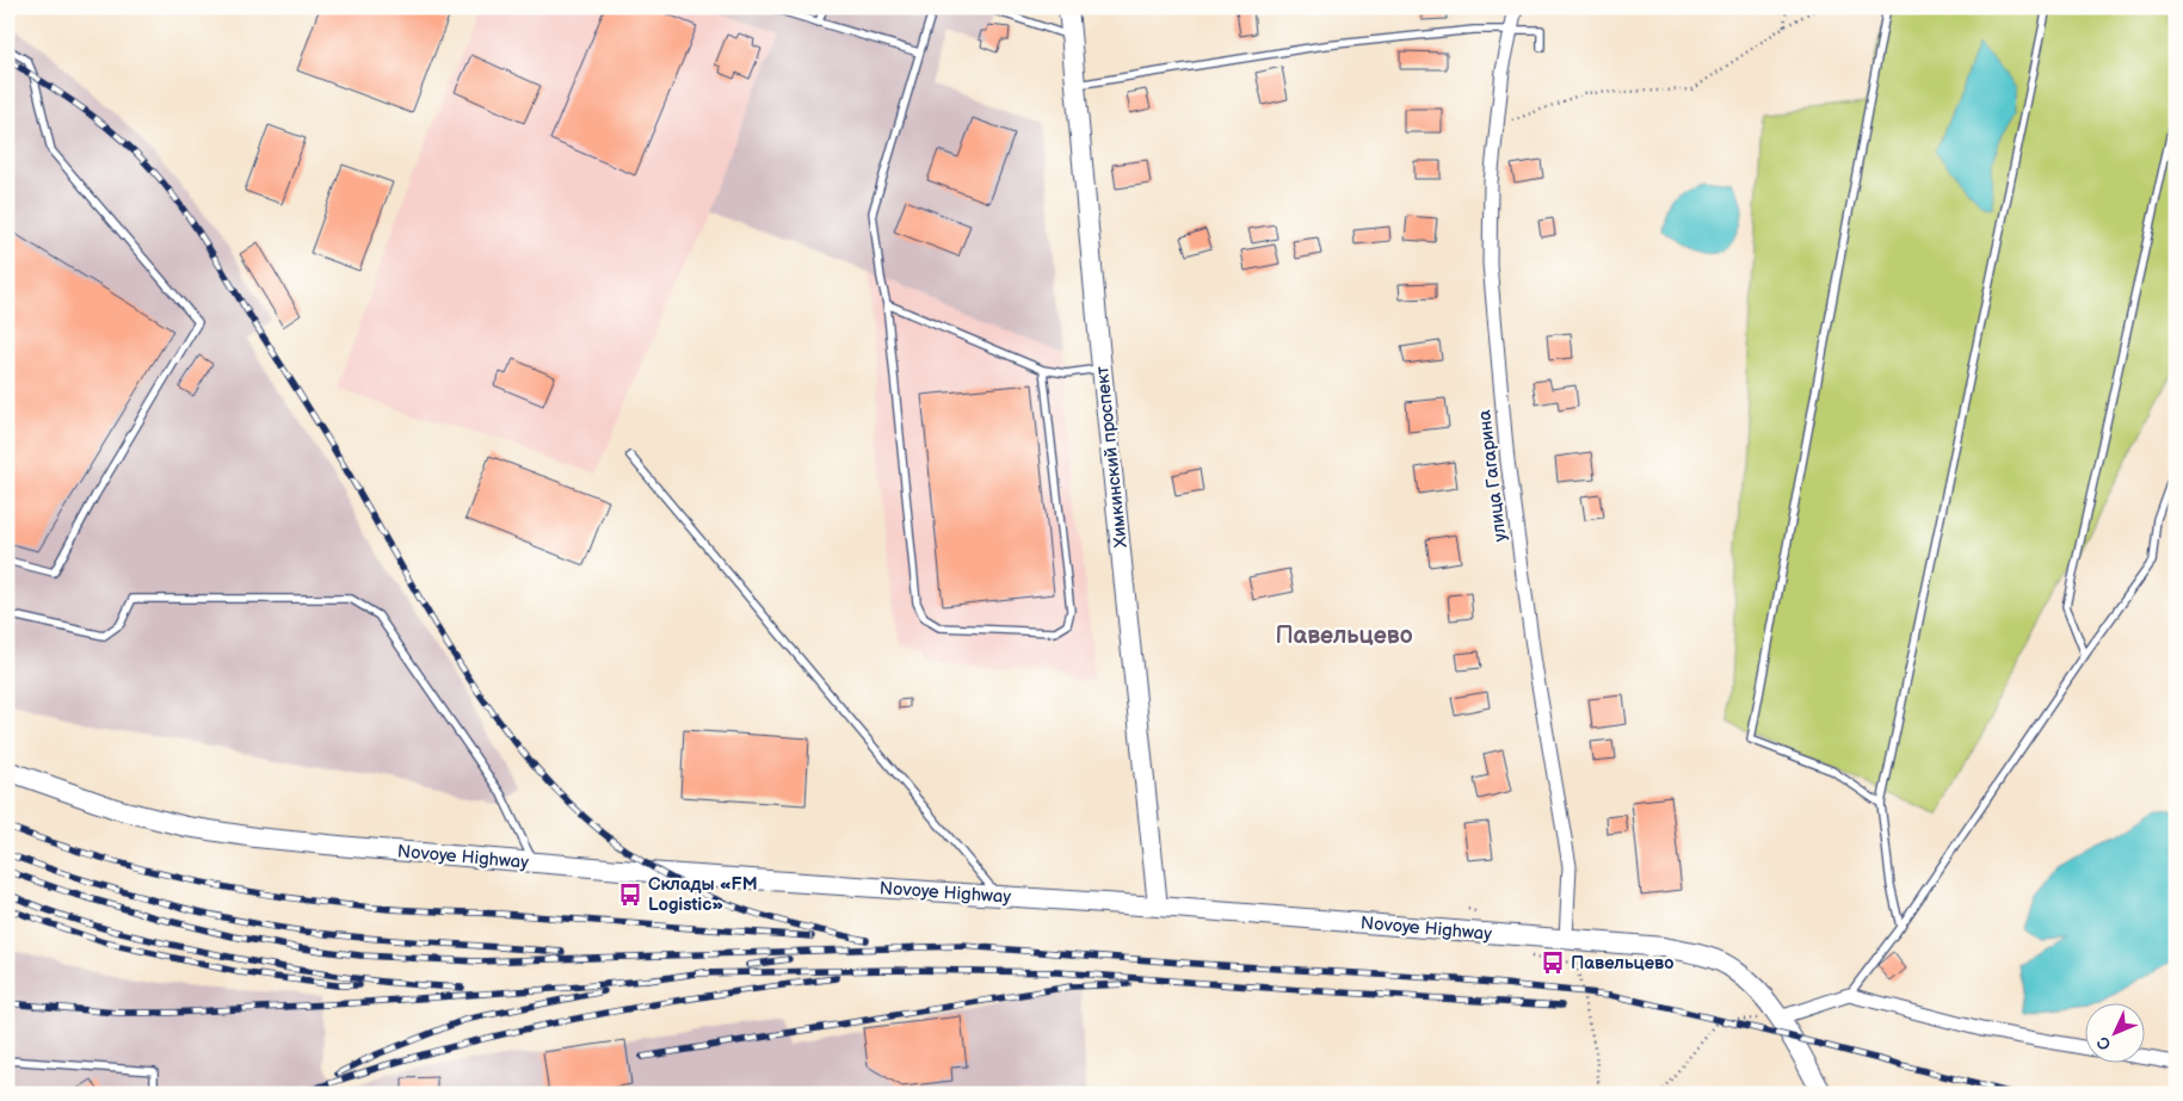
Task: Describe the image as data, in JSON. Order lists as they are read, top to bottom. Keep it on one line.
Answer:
{"streets":{"main road":["Химкинский проспект","Novoye Highway"],"street":["улица Гагарина"]},"crossings":[["Химкинский проспект","Novoye Highway"],["улица Гагарина","Novoye Highway"]],"districts":["Павельцево"],"places":{"bus stop":["Склады «FM Logistic»","Павельцево"]},"north":"bottom left"}
